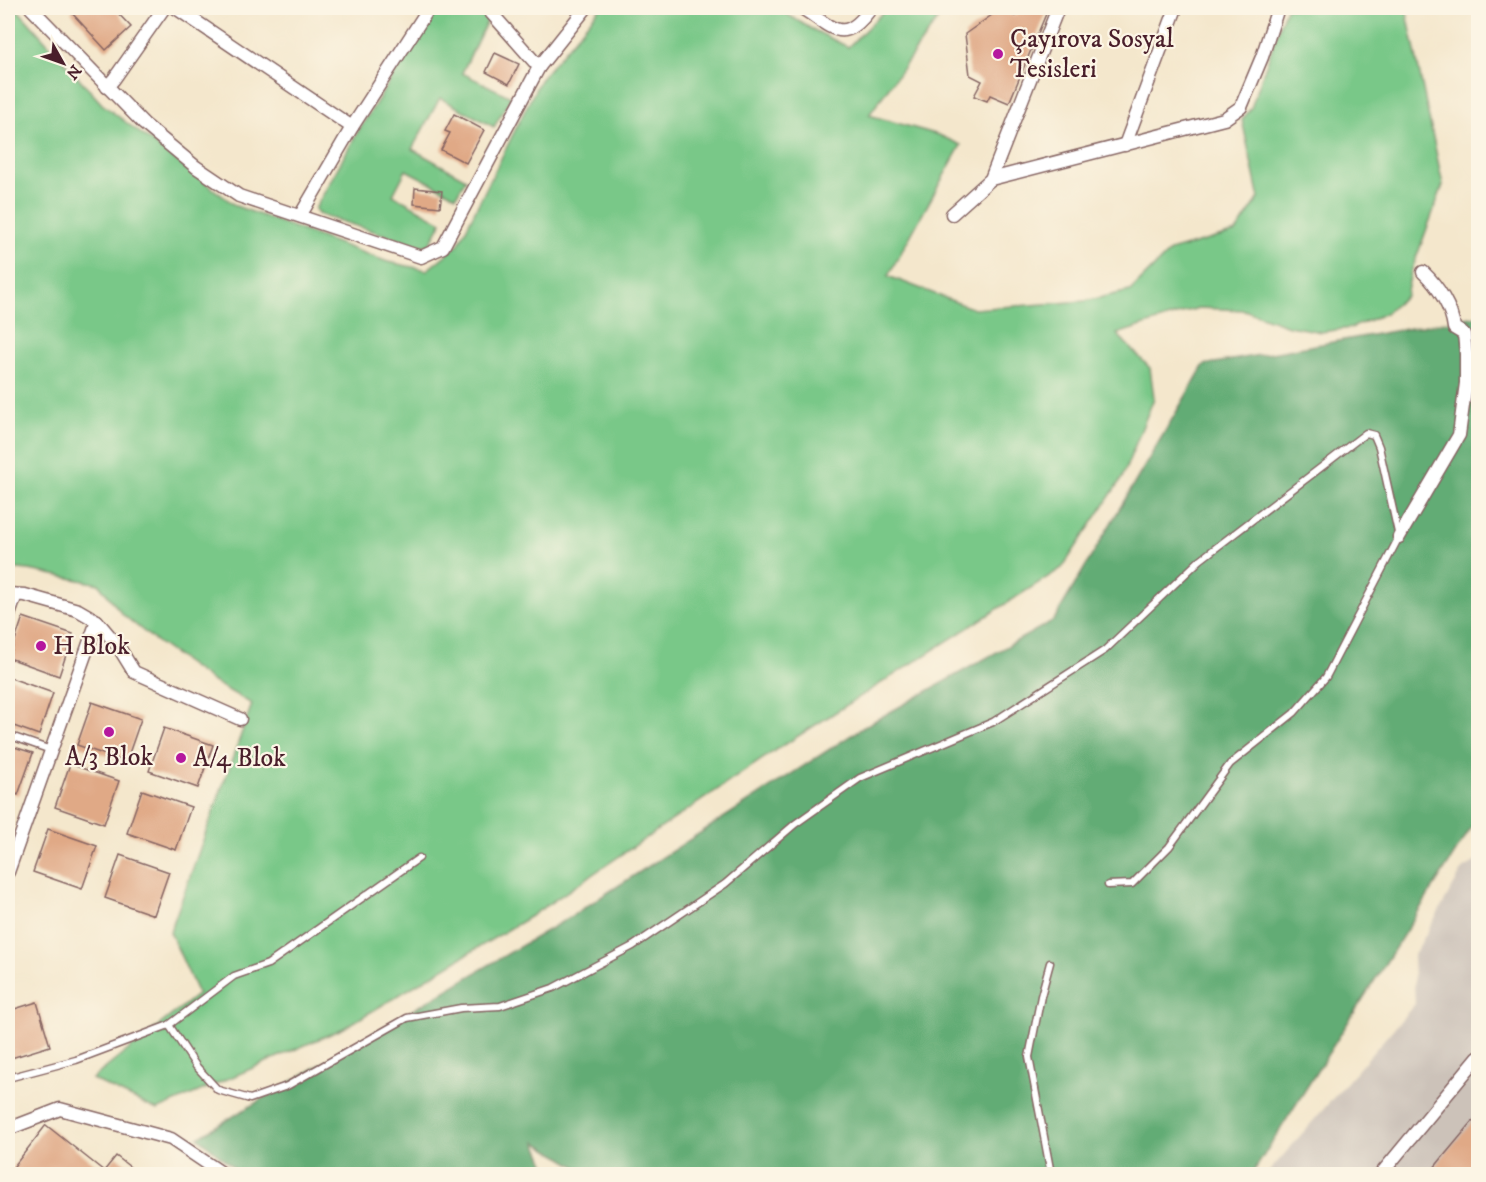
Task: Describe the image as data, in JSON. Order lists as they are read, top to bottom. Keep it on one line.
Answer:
{"places":["Çayırova Sosyal Tesisleri","H Blok","A/3 Blok","A/4 Blok"],"north":"bottom right"}
